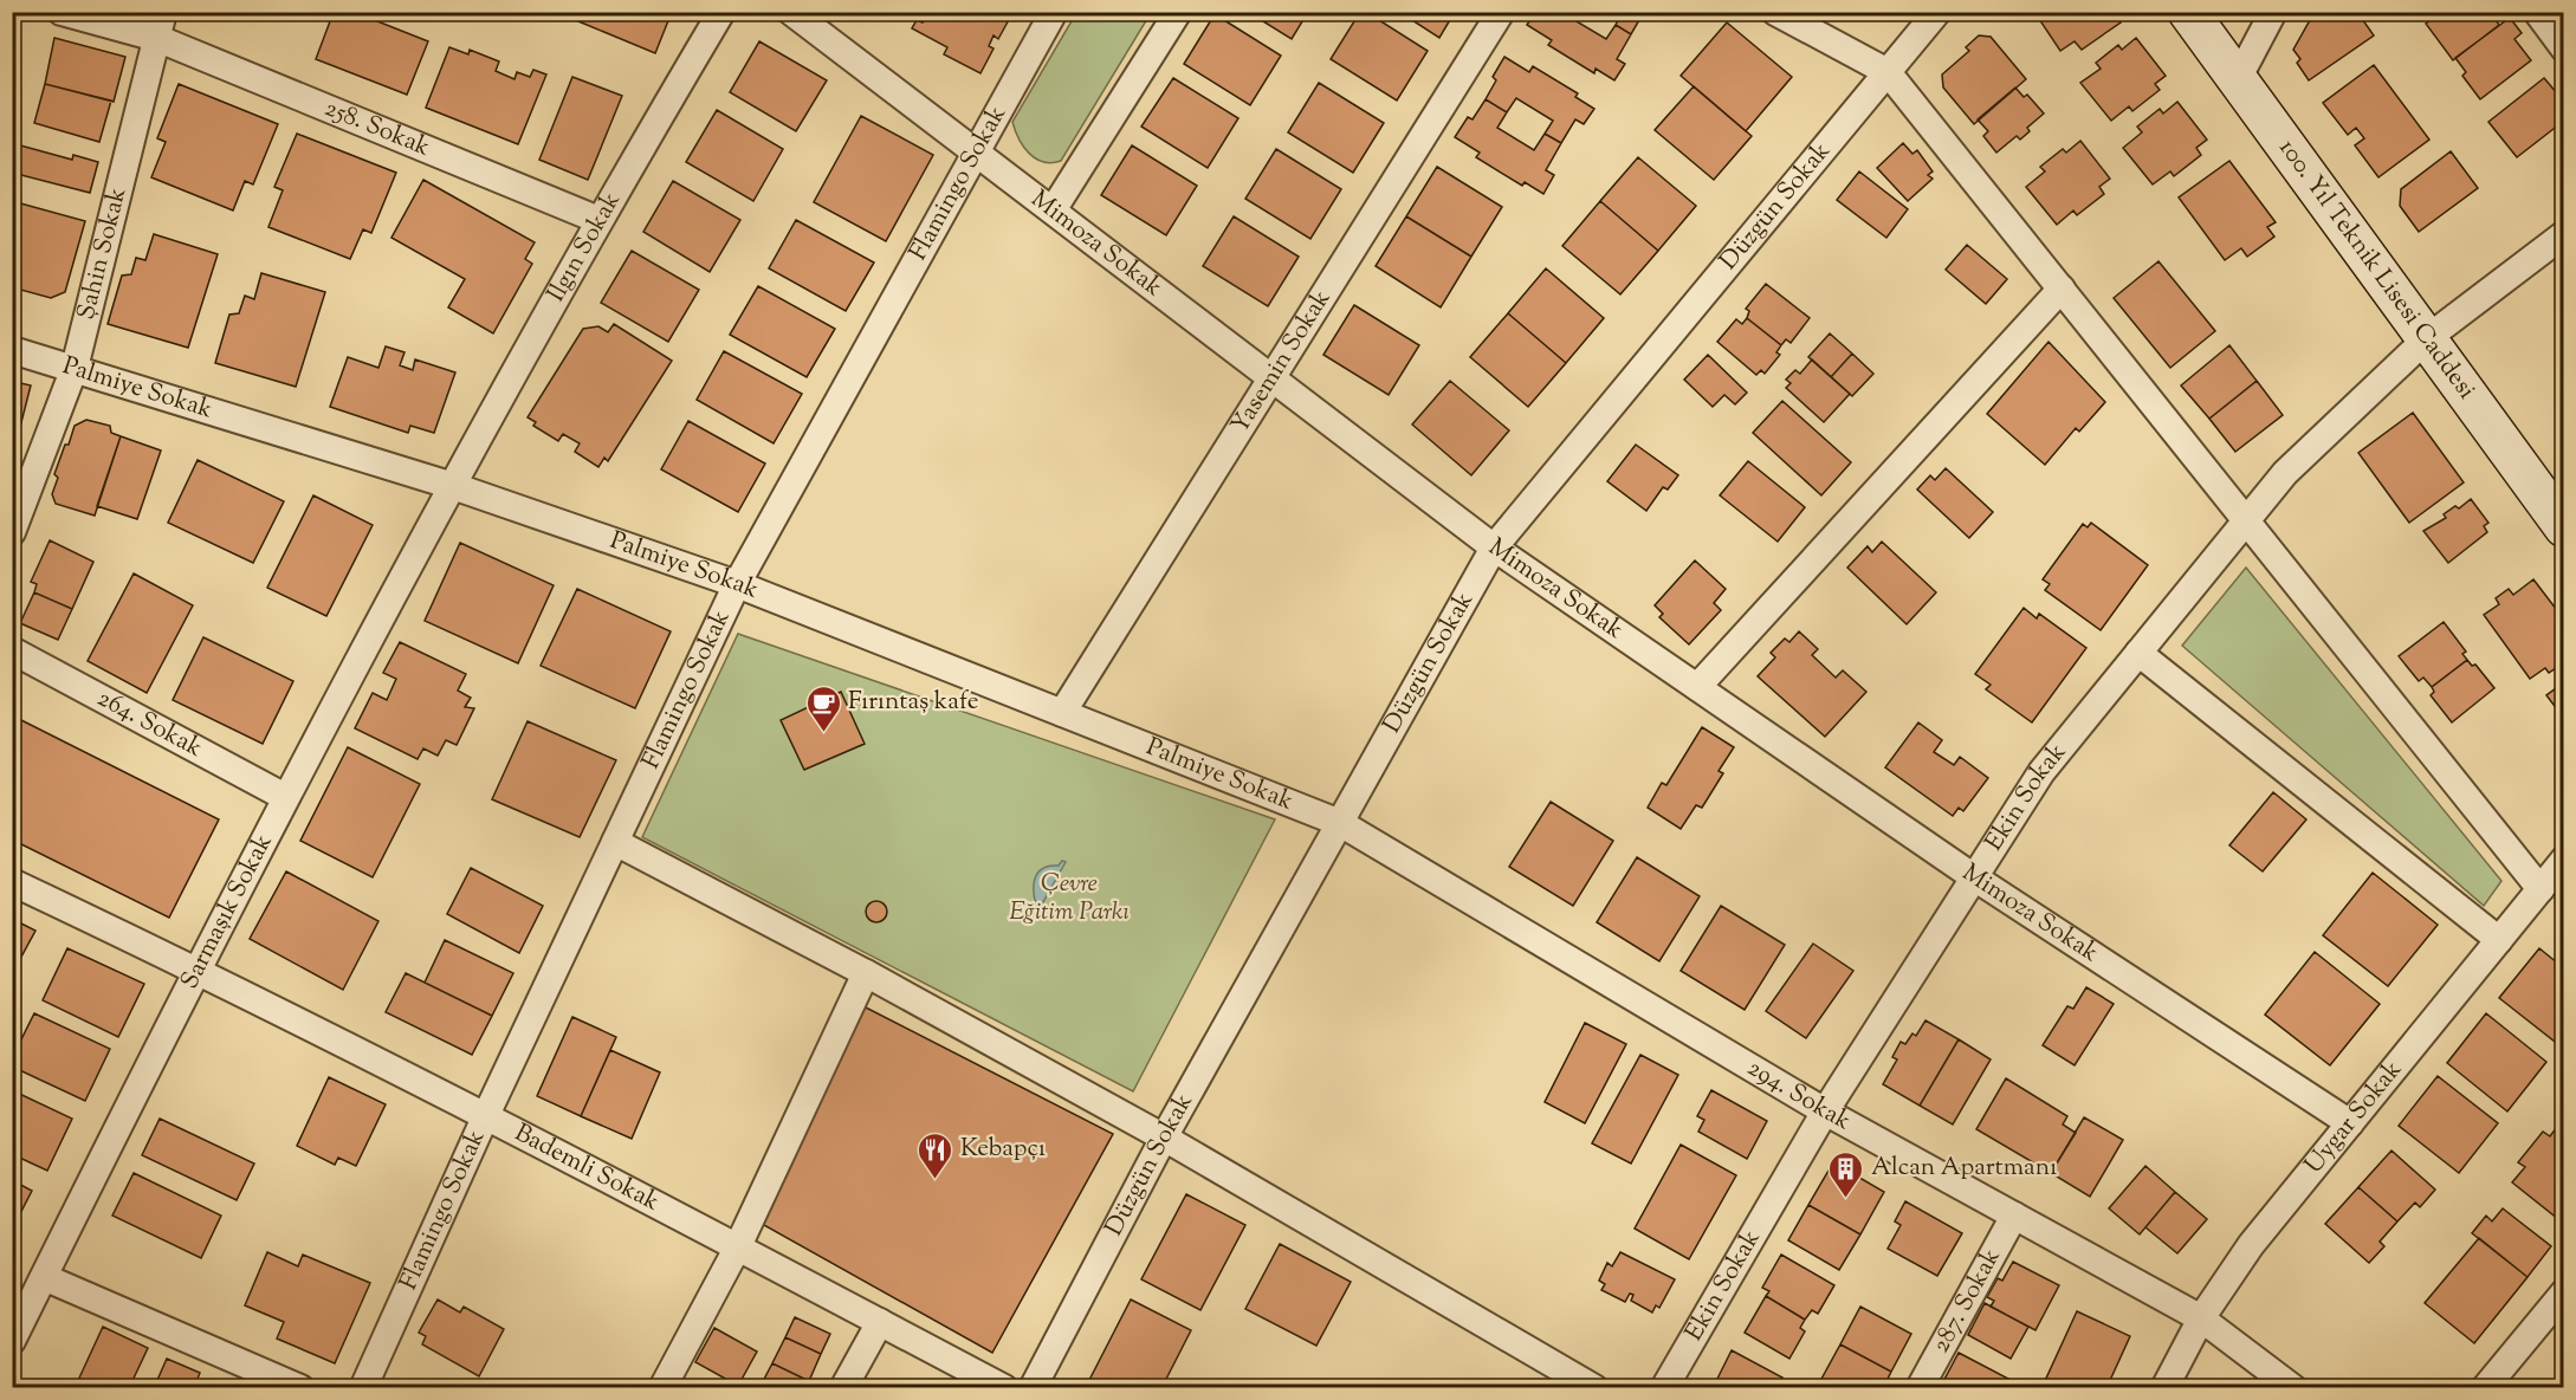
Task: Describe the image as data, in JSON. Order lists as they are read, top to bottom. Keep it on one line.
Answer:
{"streets":{"main road":["100. Yıl Teknik Lisesi Caddesi"],"street":["258. Sokak","Flamingo Sokak","Düzgün Sokak","Mimoza Sokak","Ilgın Sokak","Şahin Sokak","Yasemin Sokak","Palmiye Sokak","264. Sokak","Ekin Sokak","Sarmaşık Sokak","294. Sokak","Uygar Sokak","Bademli Sokak","287. Sokak"]},"crossings":[["258. Sokak","Ilgın Sokak"],["258. Sokak","Şahin Sokak"],["Flamingo Sokak","Mimoza Sokak"],["Flamingo Sokak","Palmiye Sokak"],["Flamingo Sokak","Bademli Sokak"],["Düzgün Sokak","Mimoza Sokak"],["Düzgün Sokak","Palmiye Sokak"],["Düzgün Sokak","294. Sokak"],["Mimoza Sokak","Yasemin Sokak"],["Mimoza Sokak","Ekin Sokak"],["Mimoza Sokak","Uygar Sokak"],["Ilgın Sokak","Palmiye Sokak"],["Ilgın Sokak","Sarmaşık Sokak"],["Şahin Sokak","Palmiye Sokak"],["100. Yıl Teknik Lisesi Caddesi","Ekin Sokak"],["Yasemin Sokak","Palmiye Sokak"],["Palmiye Sokak","Sarmaşık Sokak"],["Palmiye Sokak","294. Sokak"],["264. Sokak","Sarmaşık Sokak"],["Ekin Sokak","294. Sokak"],["Sarmaşık Sokak","Bademli Sokak"],["294. Sokak","Uygar Sokak"],["294. Sokak","287. Sokak"]],"parks":["Çevre Eğitim Parkı"],"places":{"cafe":["Fırıntaş kafe"],"restaurant":["Kebapçı"],"building":["Alcan Apartmanı"]}}
